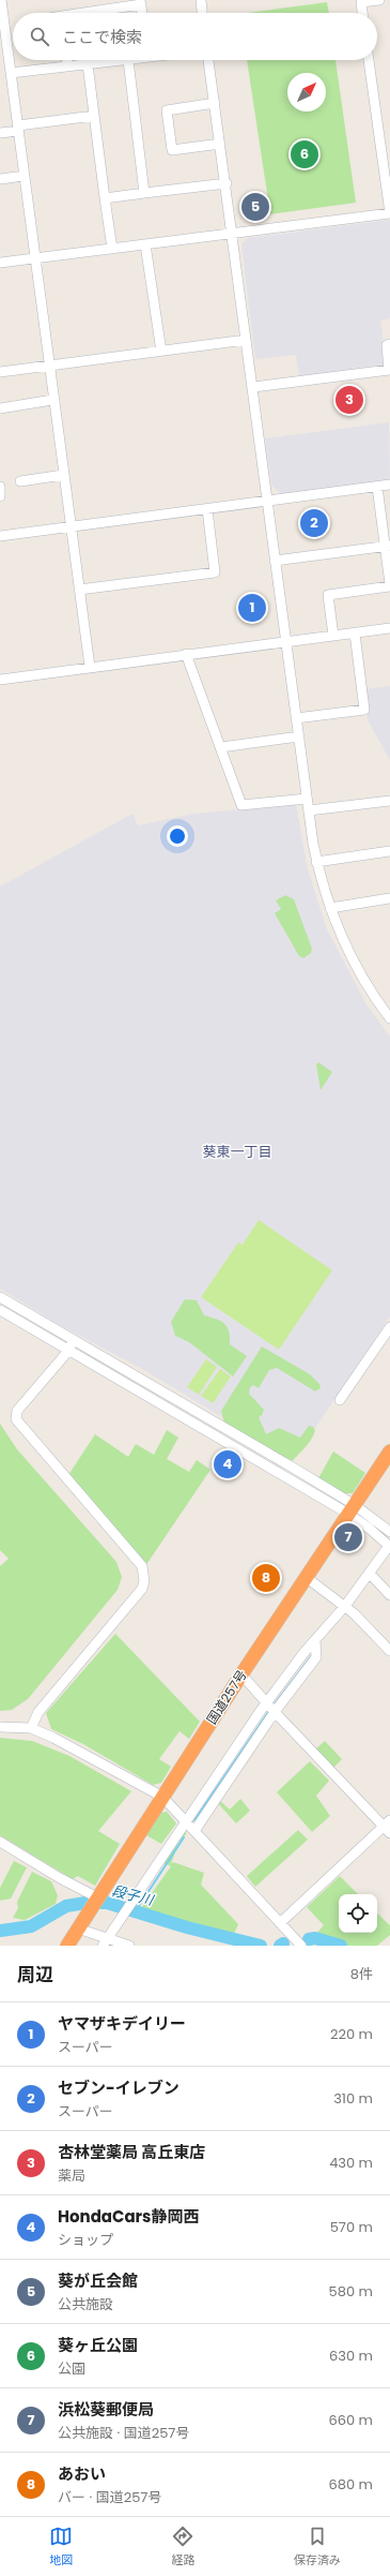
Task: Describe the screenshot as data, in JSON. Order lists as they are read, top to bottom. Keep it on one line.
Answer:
{"streets":{"highway":["国道257号"]},"districts":["葵東一丁目"],"water":["段子川"],"north":"top right","page":{"search":"ここで検索","pins":["6","5","3","2","1","4","7","8"],"heading":["周辺","8件"],"list":[{"mark":"1","name":"ヤマザキデイリー","note":"スーパー","value":"220 m"},{"mark":"2","name":"セブン-イレブン","note":"スーパー","value":"310 m"},{"mark":"3","name":"杏林堂薬局 高丘東店","note":"薬局","value":"430 m"},{"mark":"4","name":"HondaCars静岡西","note":"ショップ","value":"570 m"},{"mark":"5","name":"葵が丘会館","note":"公共施設","value":"580 m"},{"mark":"6","name":"葵ヶ丘公園","note":"公園","value":"630 m"},{"mark":"7","name":"浜松葵郵便局","note":"公共施設 · 国道257号","value":"660 m"},{"mark":"8","name":"あおい","note":"バー · 国道257号","value":"680 m"}],"nav":["地図","経路","保存済み"]}}
